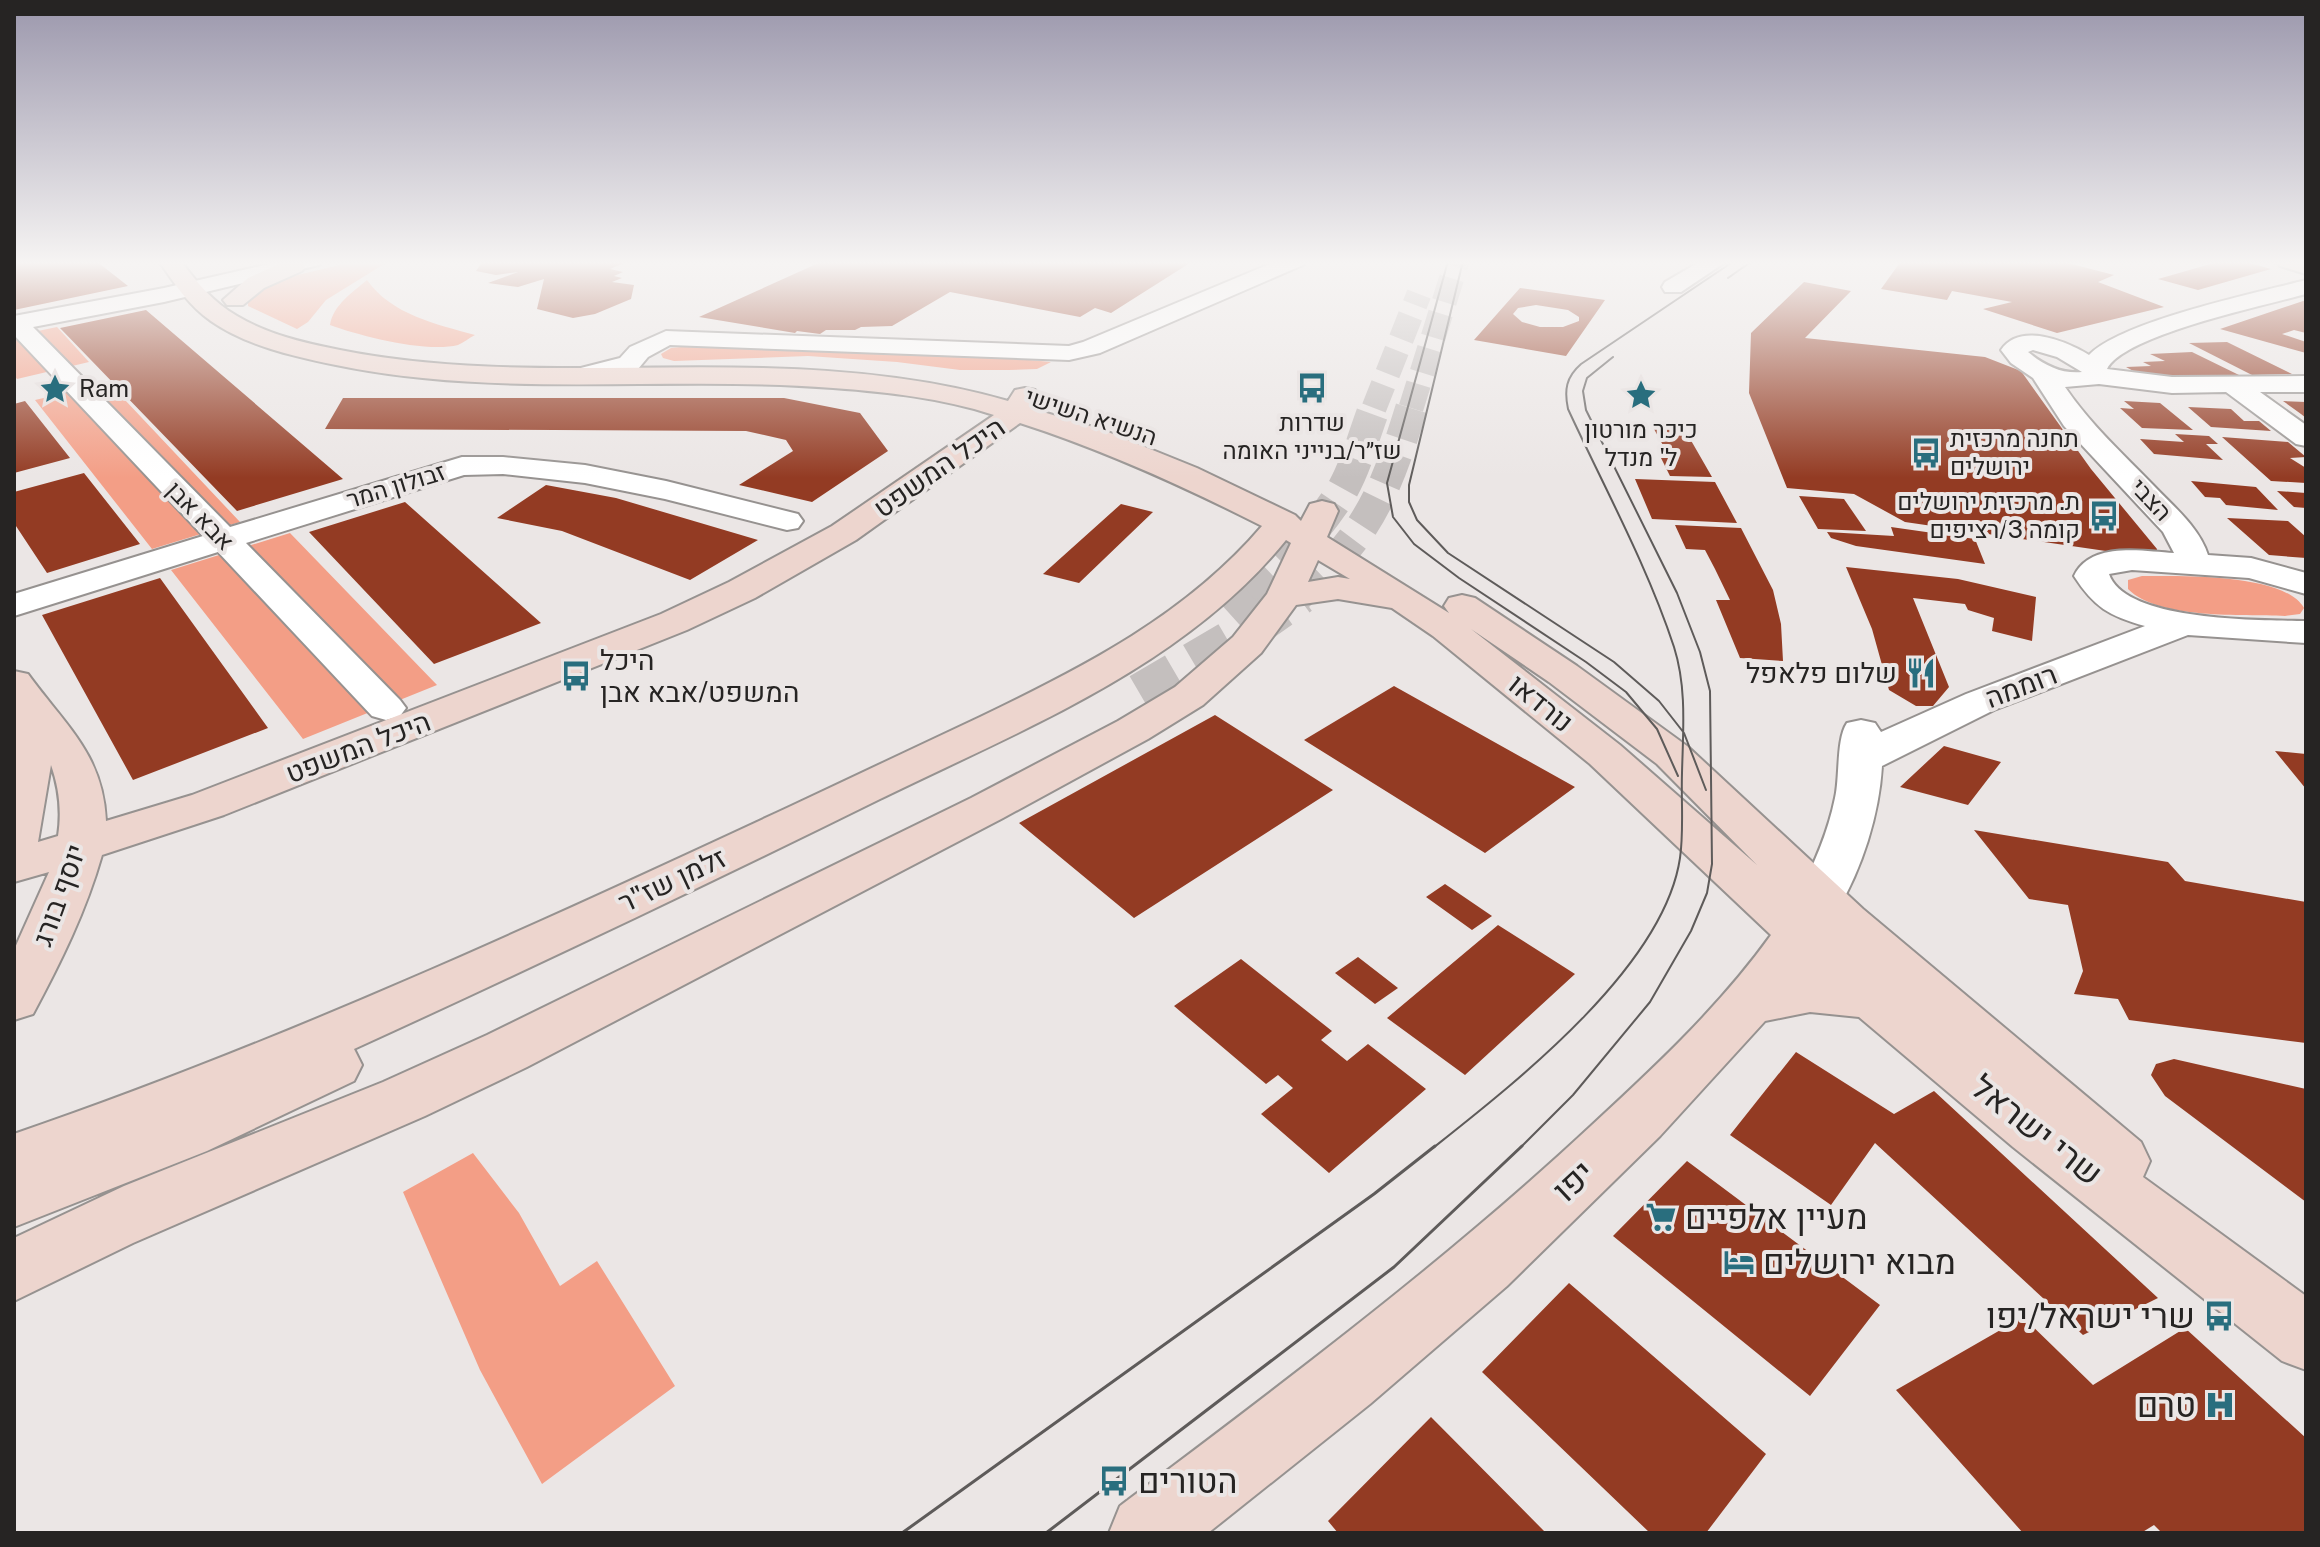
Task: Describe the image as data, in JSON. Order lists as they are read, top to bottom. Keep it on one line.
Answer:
{"streets":{"street":["הנשיא השישי","היכל המשפט","זבולון המר","הצבי","אבא אבן","רוממה","נורדאו","זלמן שז\"ר","יוסף בורג","שרי ישראל","יפו"]},"crossings":[["הנשיא השישי","היכל המשפט"],["הנשיא השישי","נורדאו"],["הנשיא השישי","זלמן שז\"ר"],["היכל המשפט","יוסף בורג"],["זבולון המר","אבא אבן"],["רוממה","יפו"],["נורדאו","זלמן שז\"ר"],["נורדאו","שרי ישראל"],["נורדאו","יפו"],["שרי ישראל","יפו"]],"places":{"bus stop":["שדרות שז״ר/בנייני האומה","תחנה מרכזית ירושלים","ת. מרכזית ירושלים קומה 3/רציפים","היכל המשפט/אבא אבן","שרי ישראל/יפו","הטורים"],"place":["Ram","כיכר מורטון ל' מנדל"],"restaurant":["שלום פלאפל"],"supermarket":["מעיין אלפיים"],"hotel":["מבוא ירושלים"],"hospital":["טרם"]}}
